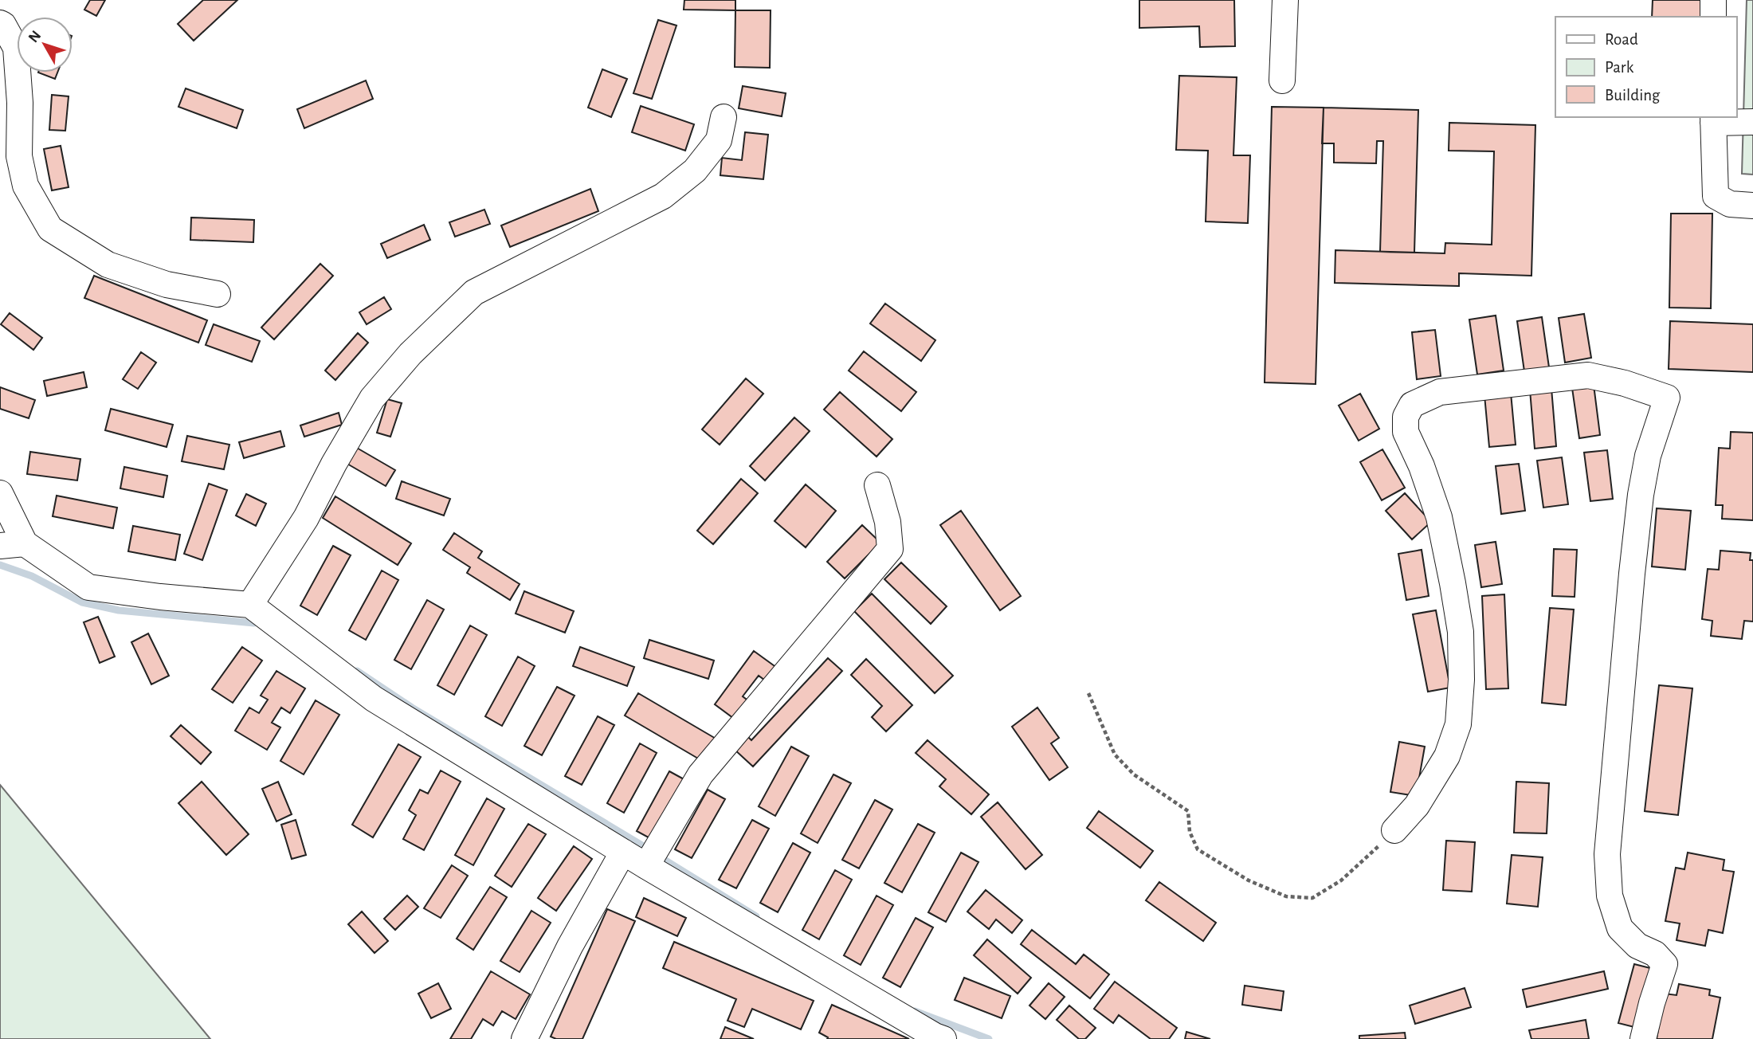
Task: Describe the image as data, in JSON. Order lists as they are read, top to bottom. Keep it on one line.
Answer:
{"legend":["Road","Park","Building"],"north":"top left"}
